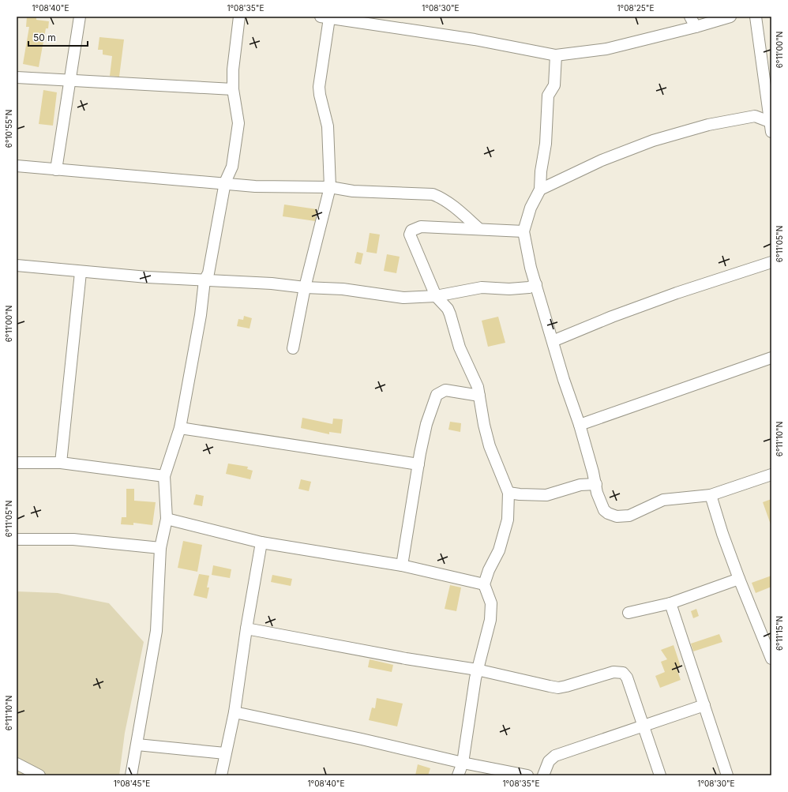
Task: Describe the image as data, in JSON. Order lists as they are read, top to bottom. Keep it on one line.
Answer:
{"scale_bar":"50 m","coordinates":["1°08'40\"E","1°08'35\"E","1°08'30\"E","1°08'25\"E","6°11'00\"N","6°10'55\"N","6°11'05\"N","6°11'10\"N","6°11'15\"N","1°08'45\"E"]}
